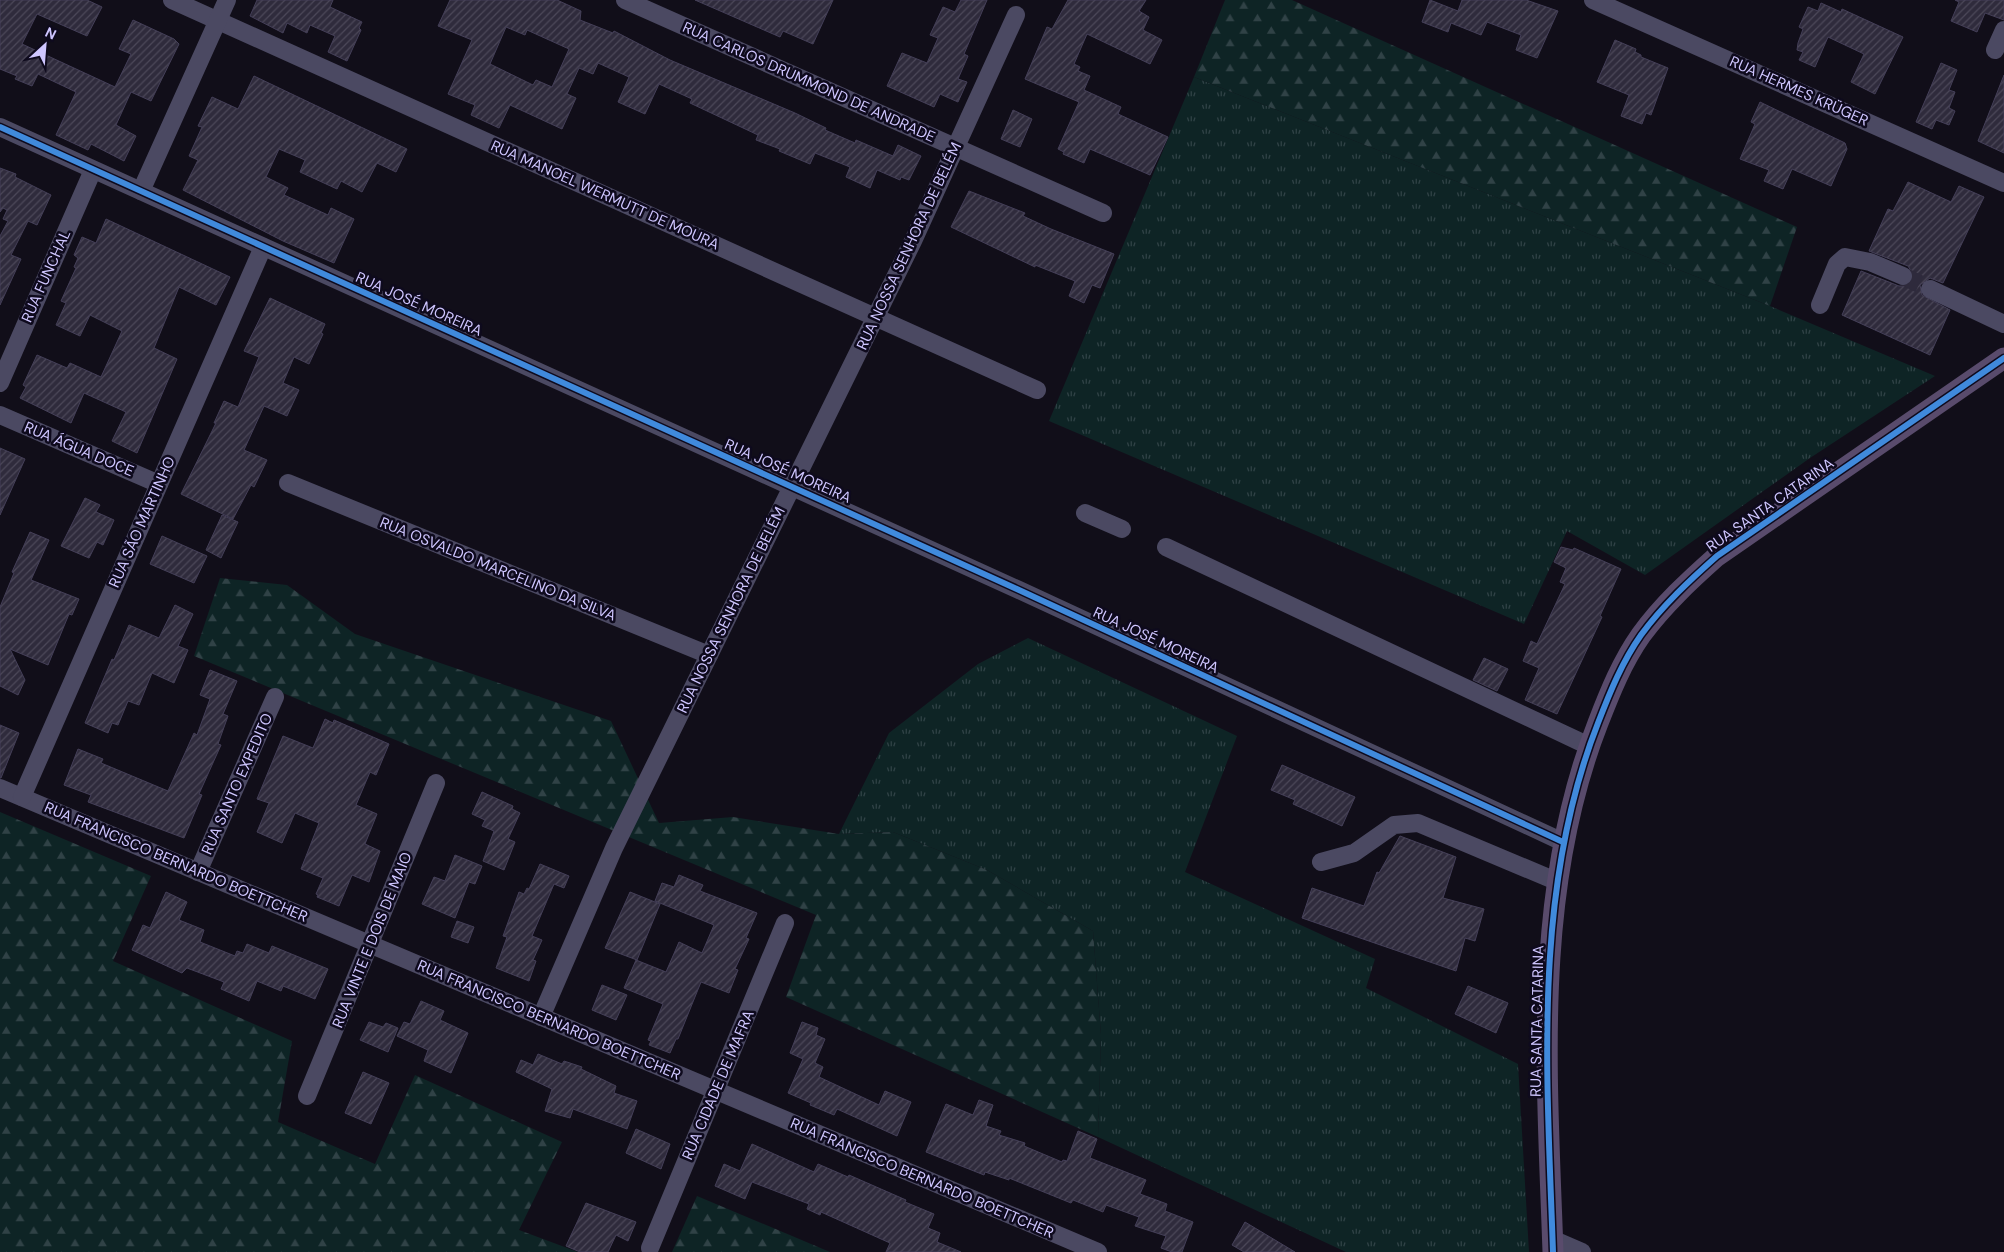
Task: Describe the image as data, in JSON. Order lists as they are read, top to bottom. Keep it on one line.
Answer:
{"streets":{"main road":["RUA SANTA CATARINA"],"street":["RUA CARLOS DRUMMOND DE ANDRADE","RUA HERMES KRÜGER","RUA MANOEL WERMUTT DE MOURA","RUA NOSSA SENHORA DE BELÉM","RUA FUNCHAL","RUA JOSÉ MOREIRA","RUA ÁGUA DOCE","RUA SÃO MARTINHO","RUA OSVALDO MARCELINO DA SILVA","RUA SANTO EXPEDITO","RUA FRANCISCO BERNARDO BOETTCHER","RUA VINTE E DOIS DE MAIO","RUA CIDADE DE MAFRA"]},"crossings":[["RUA CARLOS DRUMMOND DE ANDRADE","RUA NOSSA SENHORA DE BELÉM"],["RUA MANOEL WERMUTT DE MOURA","RUA NOSSA SENHORA DE BELÉM"],["RUA NOSSA SENHORA DE BELÉM","RUA JOSÉ MOREIRA"],["RUA NOSSA SENHORA DE BELÉM","RUA OSVALDO MARCELINO DA SILVA"],["RUA NOSSA SENHORA DE BELÉM","RUA FRANCISCO BERNARDO BOETTCHER"],["RUA FUNCHAL","RUA JOSÉ MOREIRA"],["RUA JOSÉ MOREIRA","RUA SANTA CATARINA"],["RUA JOSÉ MOREIRA","RUA SÃO MARTINHO"],["RUA ÁGUA DOCE","RUA SÃO MARTINHO"],["RUA SÃO MARTINHO","RUA FRANCISCO BERNARDO BOETTCHER"],["RUA SANTO EXPEDITO","RUA FRANCISCO BERNARDO BOETTCHER"],["RUA FRANCISCO BERNARDO BOETTCHER","RUA VINTE E DOIS DE MAIO"],["RUA FRANCISCO BERNARDO BOETTCHER","RUA CIDADE DE MAFRA"]],"north":"top right"}
